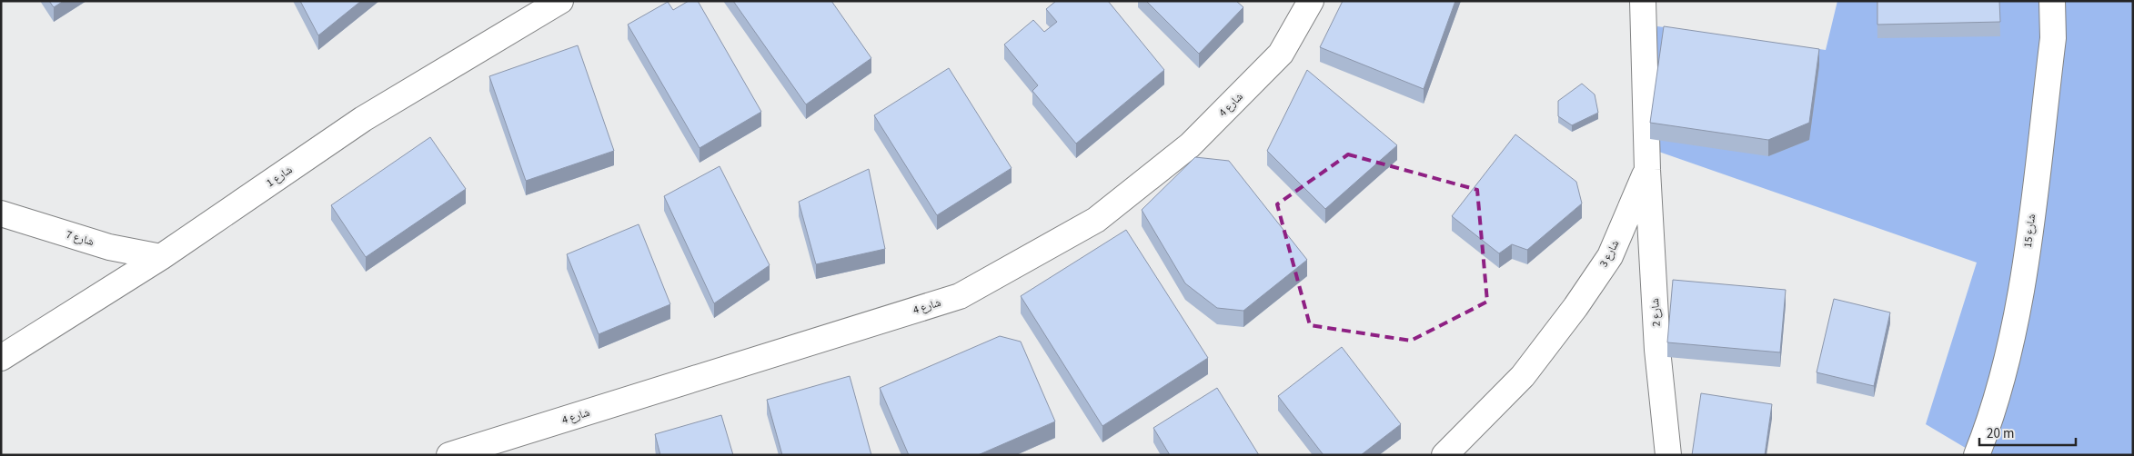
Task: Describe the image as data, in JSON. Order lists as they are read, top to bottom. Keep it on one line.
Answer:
{"streets":{"street":["شارع 4","شارع 1","شارع 15","شارع 7","شارع 3","شارع 2"]},"crossings":[["شارع 1","شارع 7"],["شارع 3","شارع 2"]],"scale_bar":"20 m"}
